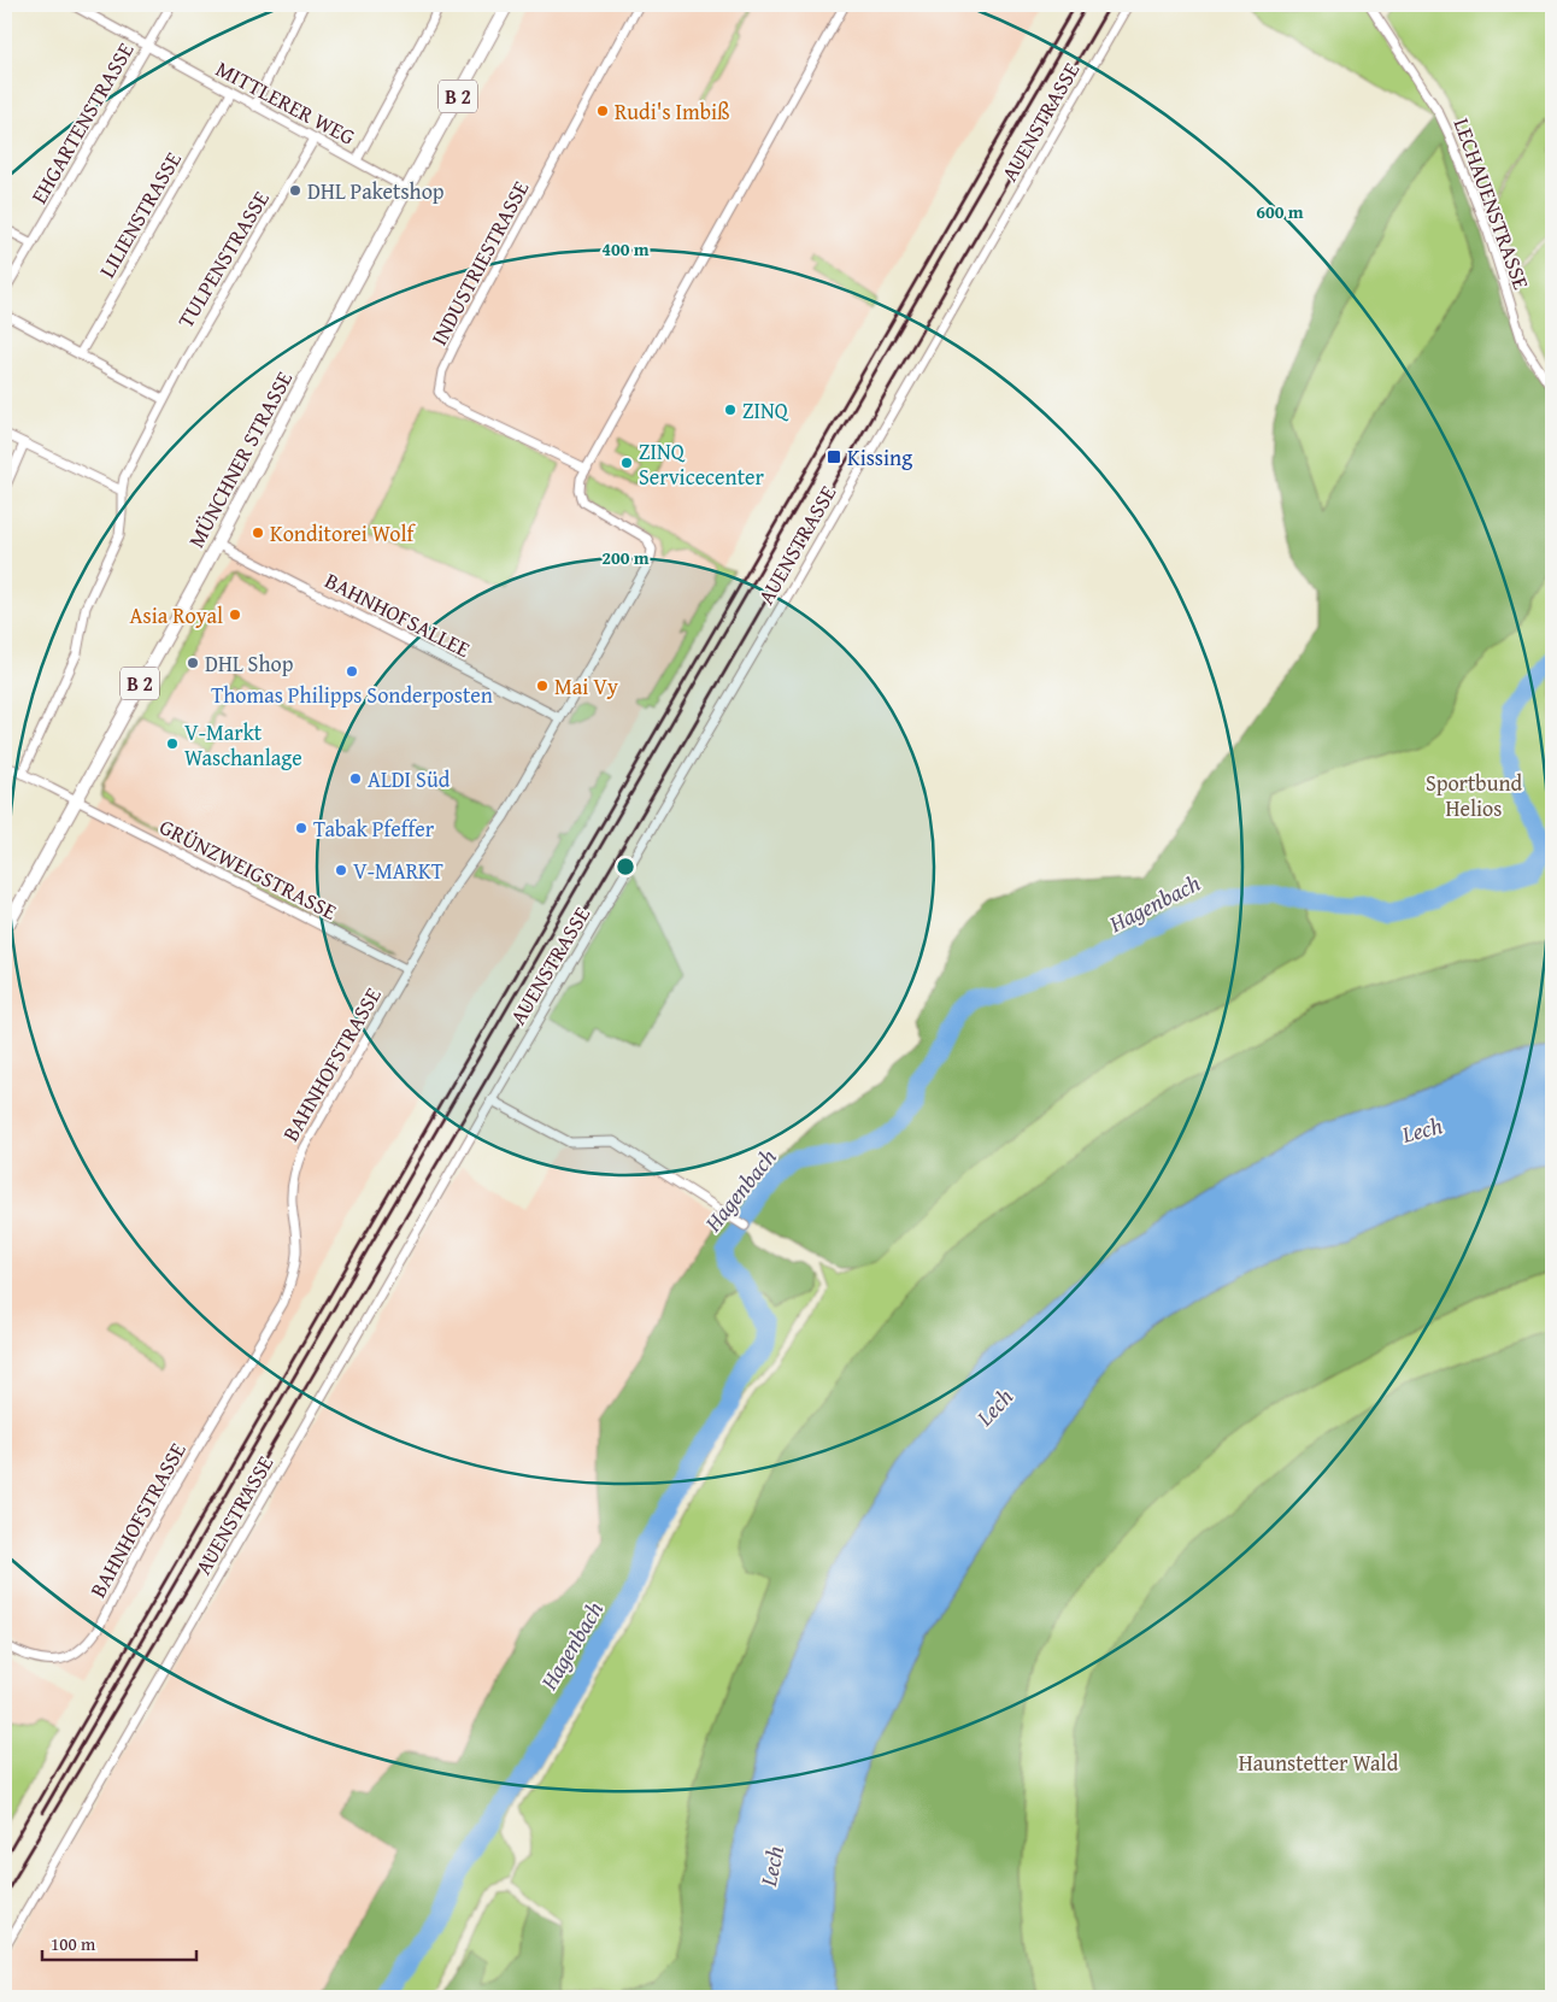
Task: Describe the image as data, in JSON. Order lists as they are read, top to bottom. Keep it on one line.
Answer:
{"streets":{"main road":["B 2","MÜNCHNER STRASSE"],"street":["MITTLERER WEG","AUENSTRASSE","EHGARTENSTRASSE","LECHAUENSTRASSE","LILIENSTRASSE","TULPENSTRASSE","INDUSTRIESTRASSE","BAHNHOFSALLEE","GRÜNZWEIGSTRASSE","BAHNHOFSTRASSE"]},"crossings":[["MITTLERER WEG","EHGARTENSTRASSE"],["MITTLERER WEG","LILIENSTRASSE"],["MITTLERER WEG","TULPENSTRASSE"],["MITTLERER WEG","MÜNCHNER STRASSE"],["TULPENSTRASSE","GRÜNZWEIGSTRASSE"],["INDUSTRIESTRASSE","BAHNHOFSTRASSE"],["MÜNCHNER STRASSE","BAHNHOFSALLEE"],["MÜNCHNER STRASSE","GRÜNZWEIGSTRASSE"],["BAHNHOFSALLEE","BAHNHOFSTRASSE"],["GRÜNZWEIGSTRASSE","BAHNHOFSTRASSE"]],"water":["Hagenbach","Lech"],"parks":["Sportbund Helios","Haunstetter Wald"],"places":{"other":["Rudi's Imbiß","DHL Paketshop","ZINQ","ZINQ Servicecenter","Konditorei Wolf","Asia Royal","DHL Shop","Thomas Philipps Sonderposten","Mai Vy","V-Markt Waschanlage","ALDI Süd","Tabak Pfeffer","V-MARKT"],"transit":["Kissing"]},"scale_bar":"100 m","rings":["600 m","400 m","200 m"]}
